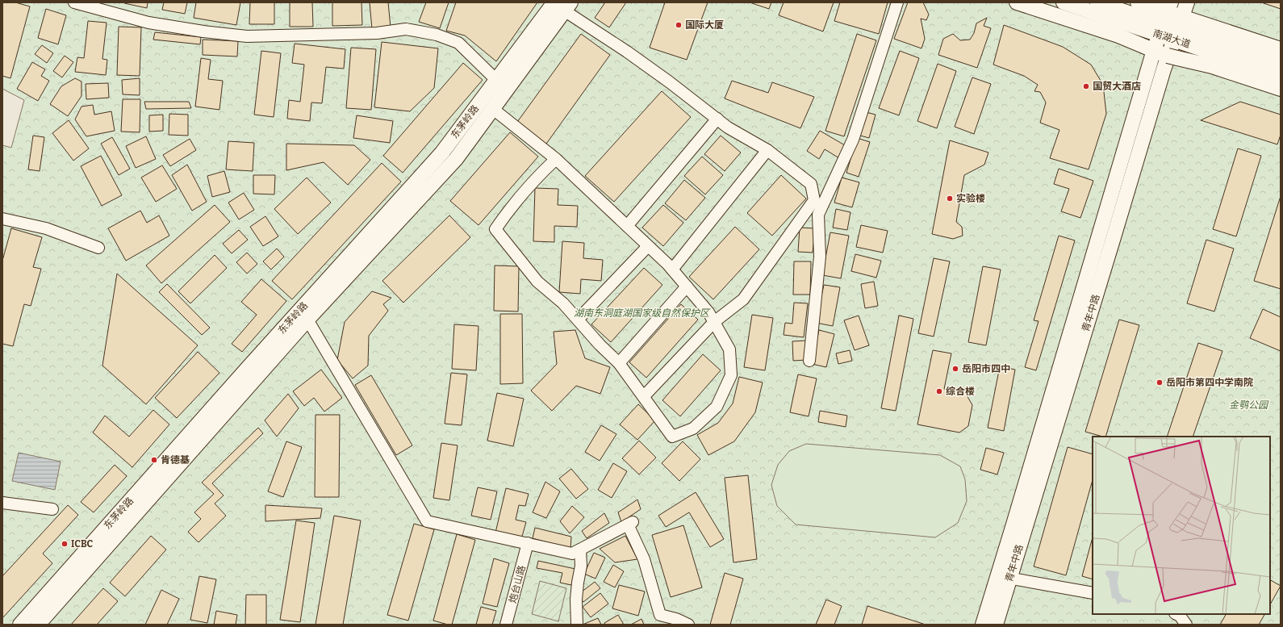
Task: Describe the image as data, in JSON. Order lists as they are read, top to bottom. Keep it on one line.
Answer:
{"streets":{"main road":["南湖大道","东茅岭路","青年中路"],"street":["炮台山路"]},"crossings":[["南湖大道","青年中路"]],"parks":["湖南东洞庭湖国家级自然保护区","金鹗公园"],"places":["国际大厦","国贸大酒店","实验楼","岳阳市四中","岳阳市第四中学南院","综合楼","肯德基","ICBC"]}
